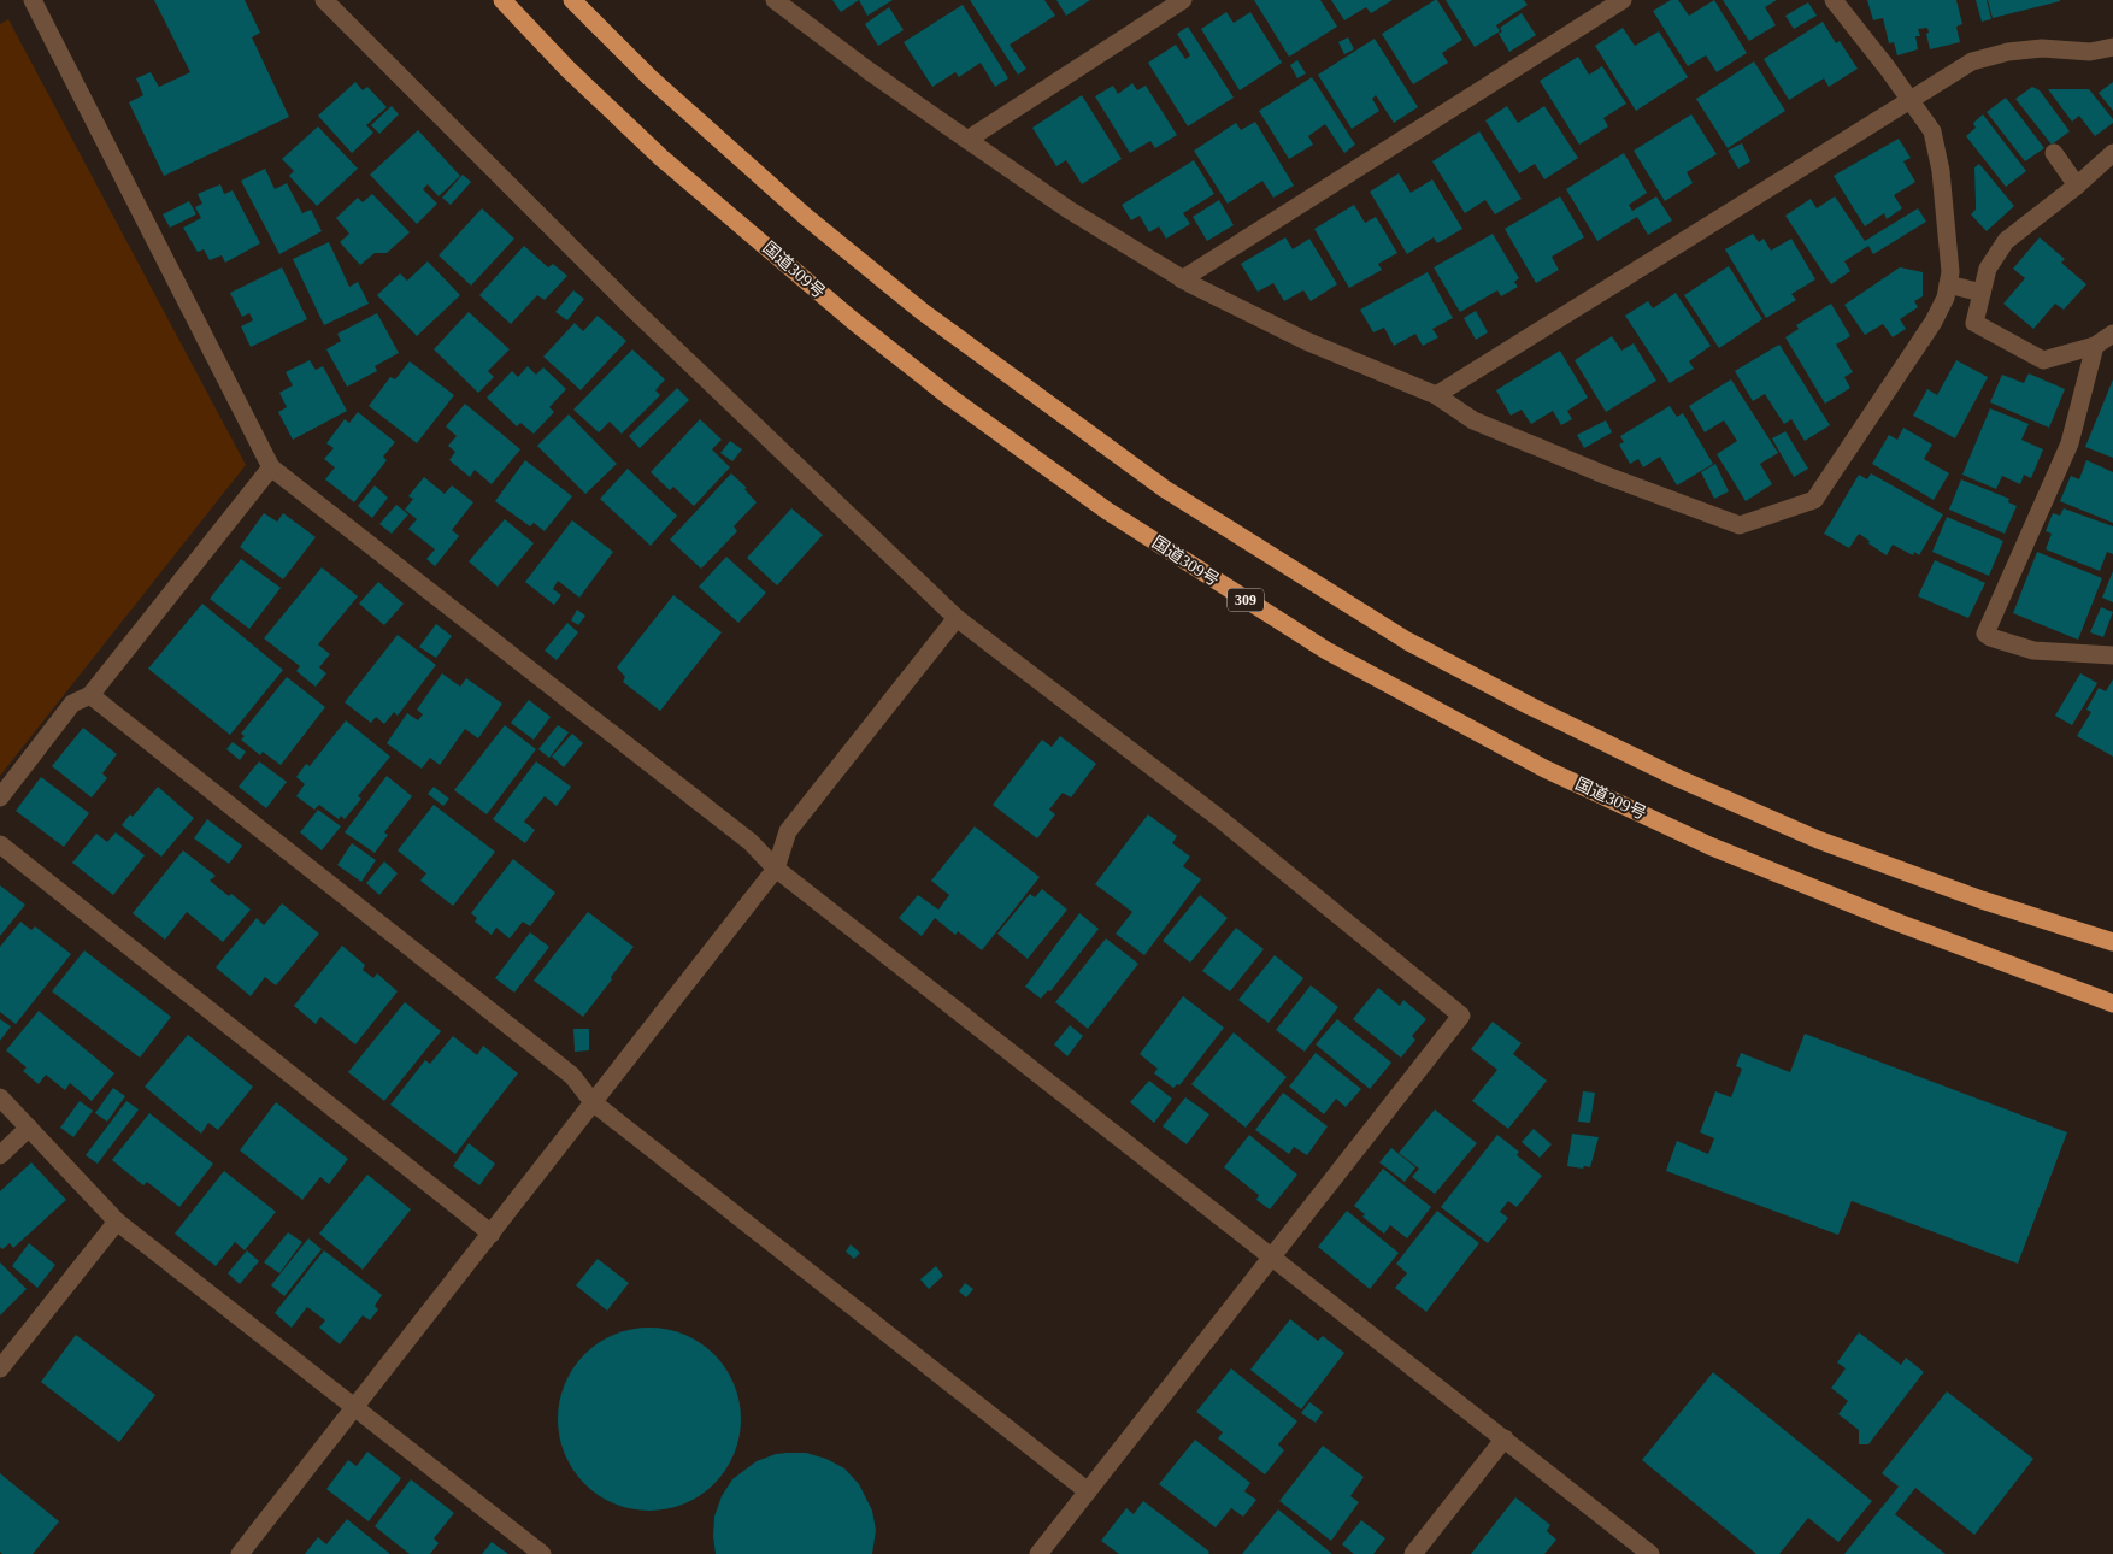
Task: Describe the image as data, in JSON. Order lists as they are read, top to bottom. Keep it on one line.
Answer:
{"streets":{"highway":["国道309号","309"]}}
